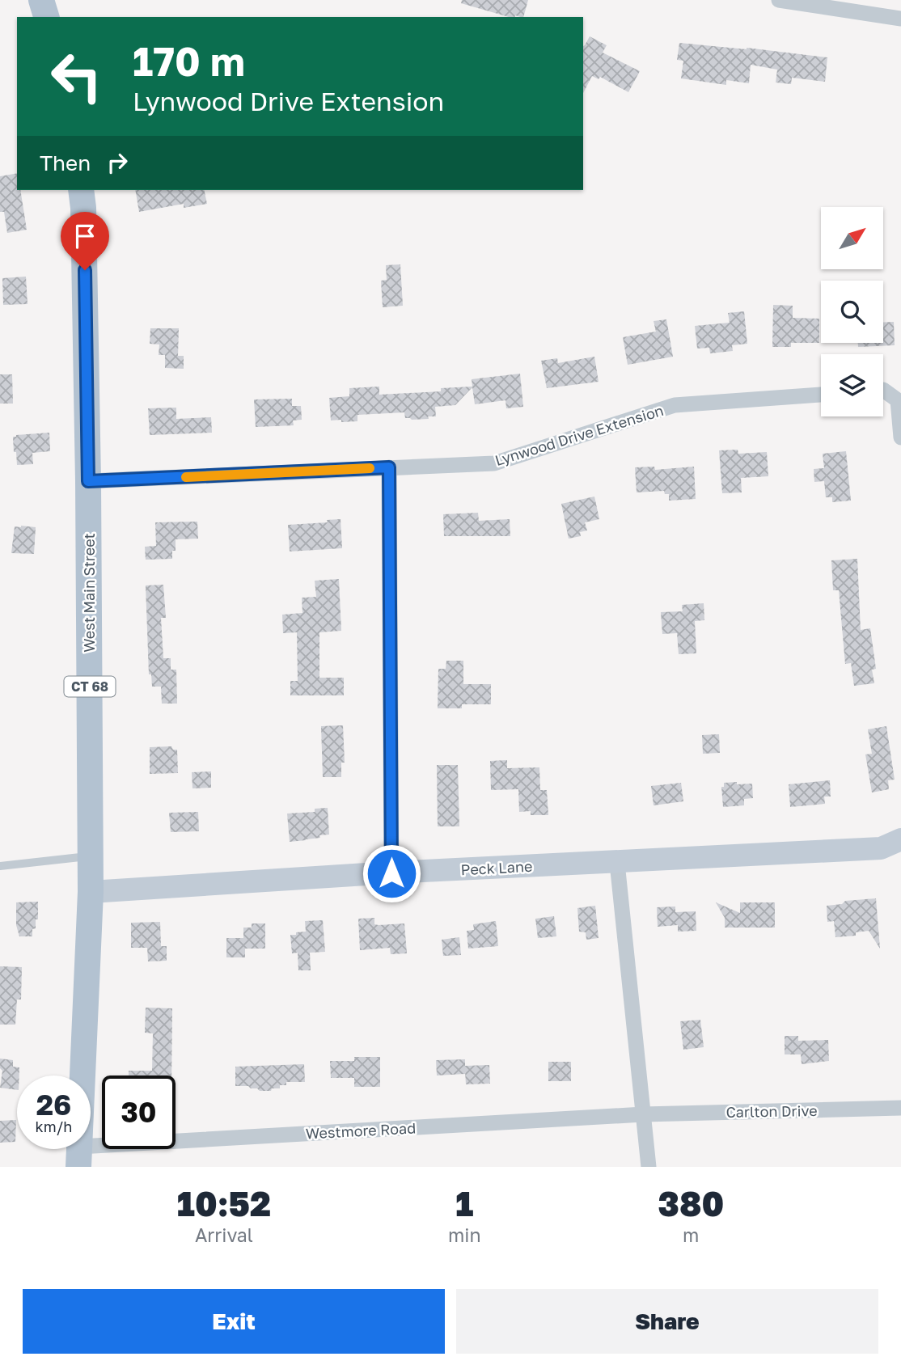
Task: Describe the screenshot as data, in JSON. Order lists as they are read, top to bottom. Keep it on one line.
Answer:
{"streets":{"main road":["West Main Street","CT 68"],"street":["Lynwood Drive Extension","Peck Lane","Carlton Drive","Westmore Road"]},"crossings":[["Lynwood Drive Extension","West Main Street"],["West Main Street","Peck Lane"],["West Main Street","Westmore Road"],["Carlton Drive","Westmore Road"]],"north":"top right","page":{"turn":["170 m","Lynwood Drive Extension"],"then":"Then","speed":"26 km/h","limit":"30","eta":["10:52","Arrival","1","min","380","m"],"buttons":["Exit","Share"]}}
